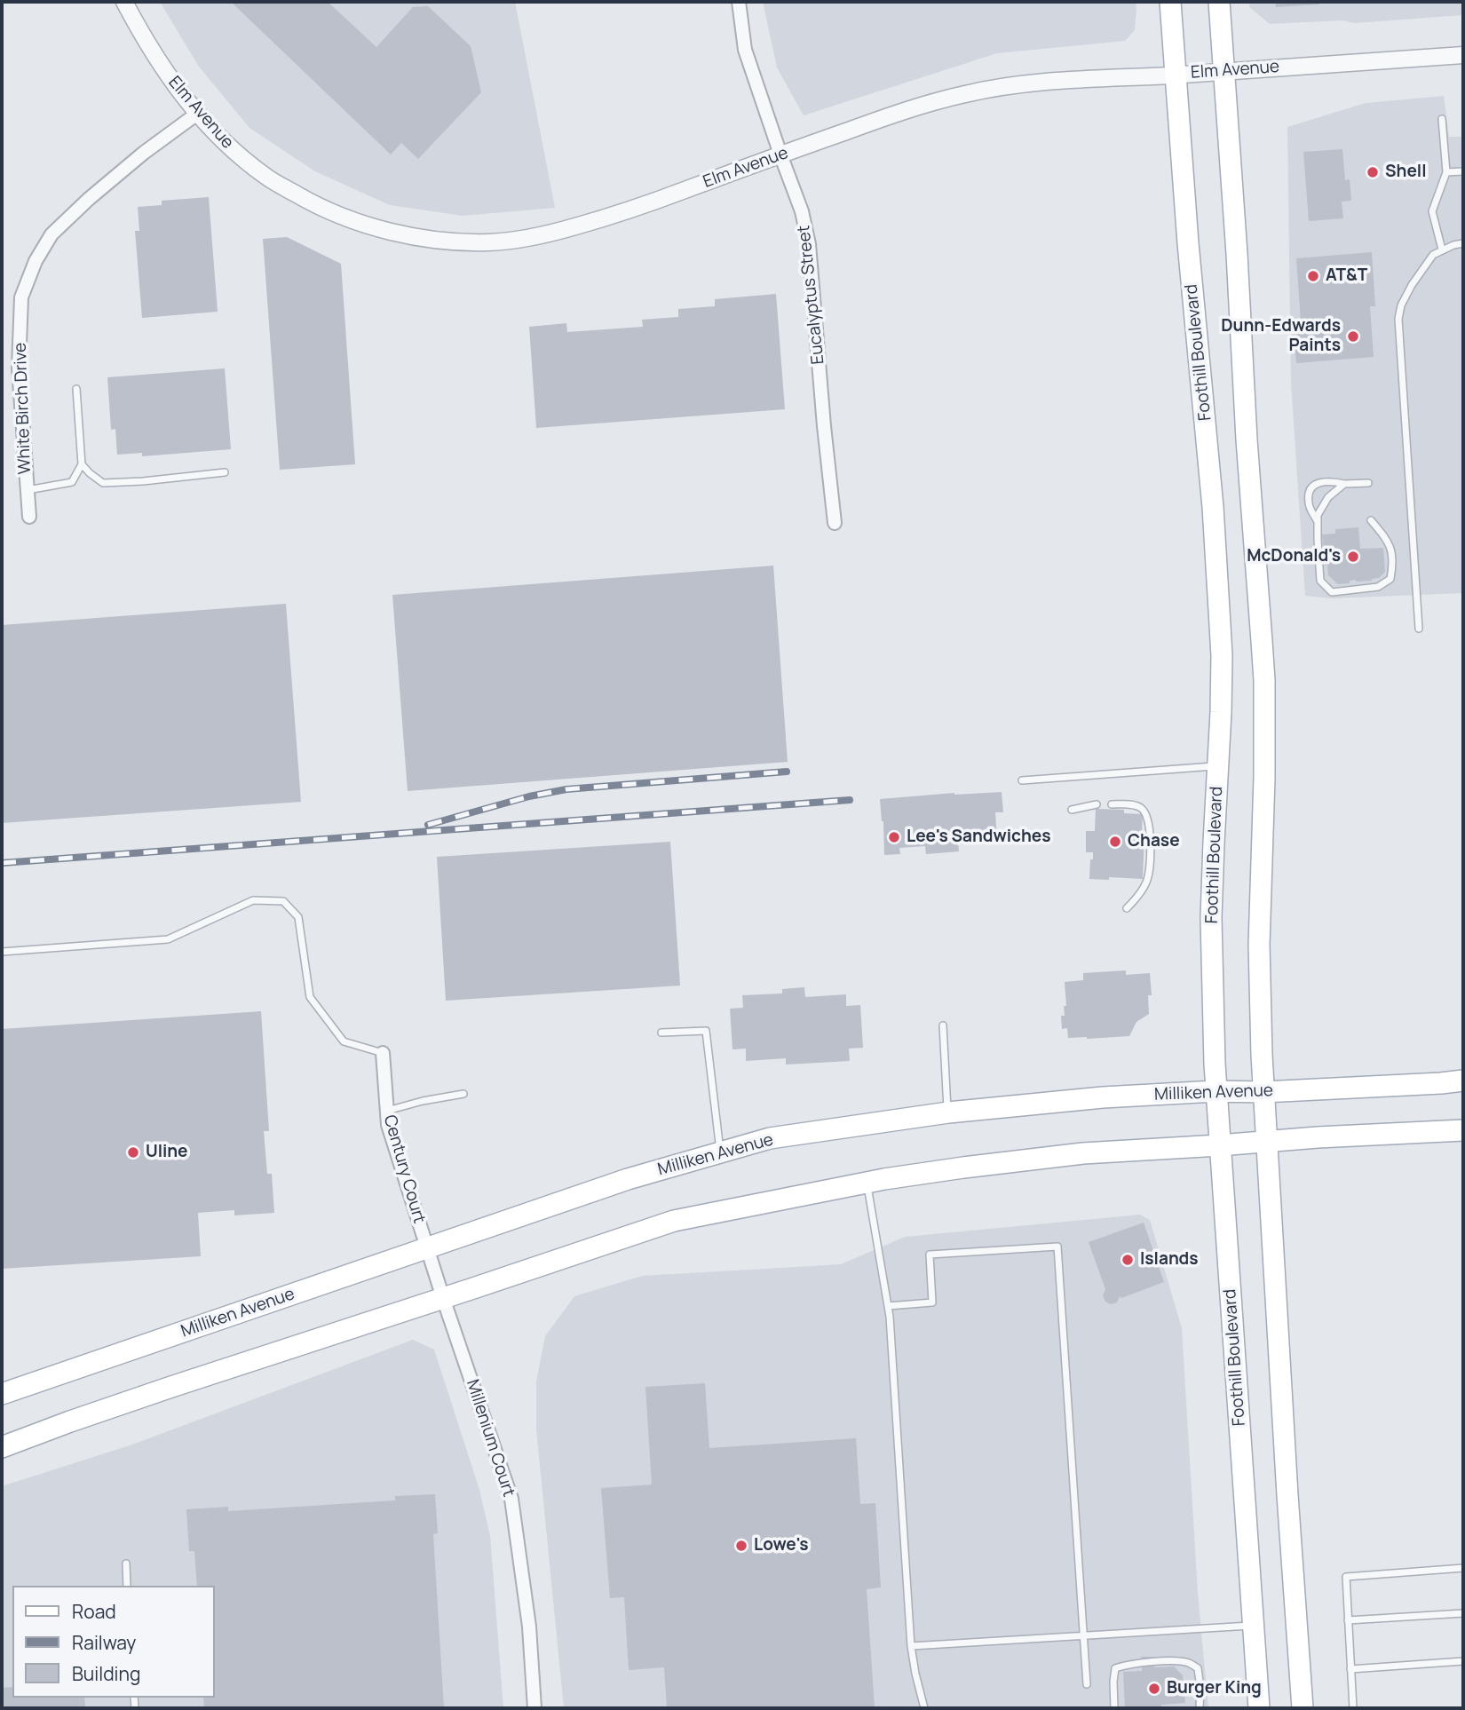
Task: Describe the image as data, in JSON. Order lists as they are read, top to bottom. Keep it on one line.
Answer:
{"streets":{"main road":["Foothill Boulevard","Milliken Avenue"],"street":["Elm Avenue","Eucalyptus Street","White Birch Drive","Century Court","Millenium Court"]},"crossings":[["Elm Avenue","Eucalyptus Street"],["Elm Avenue","Foothill Boulevard"],["Elm Avenue","White Birch Drive"],["Foothill Boulevard","Milliken Avenue"],["Milliken Avenue","Century Court"],["Milliken Avenue","Millenium Court"],["Century Court","Millenium Court"]],"places":["Shell","AT&T","Dunn-Edwards Paints","McDonald's","Lee's Sandwiches","Chase","Uline","Islands","Lowe's","Burger King"],"legend":["Road","Railway","Building"]}
